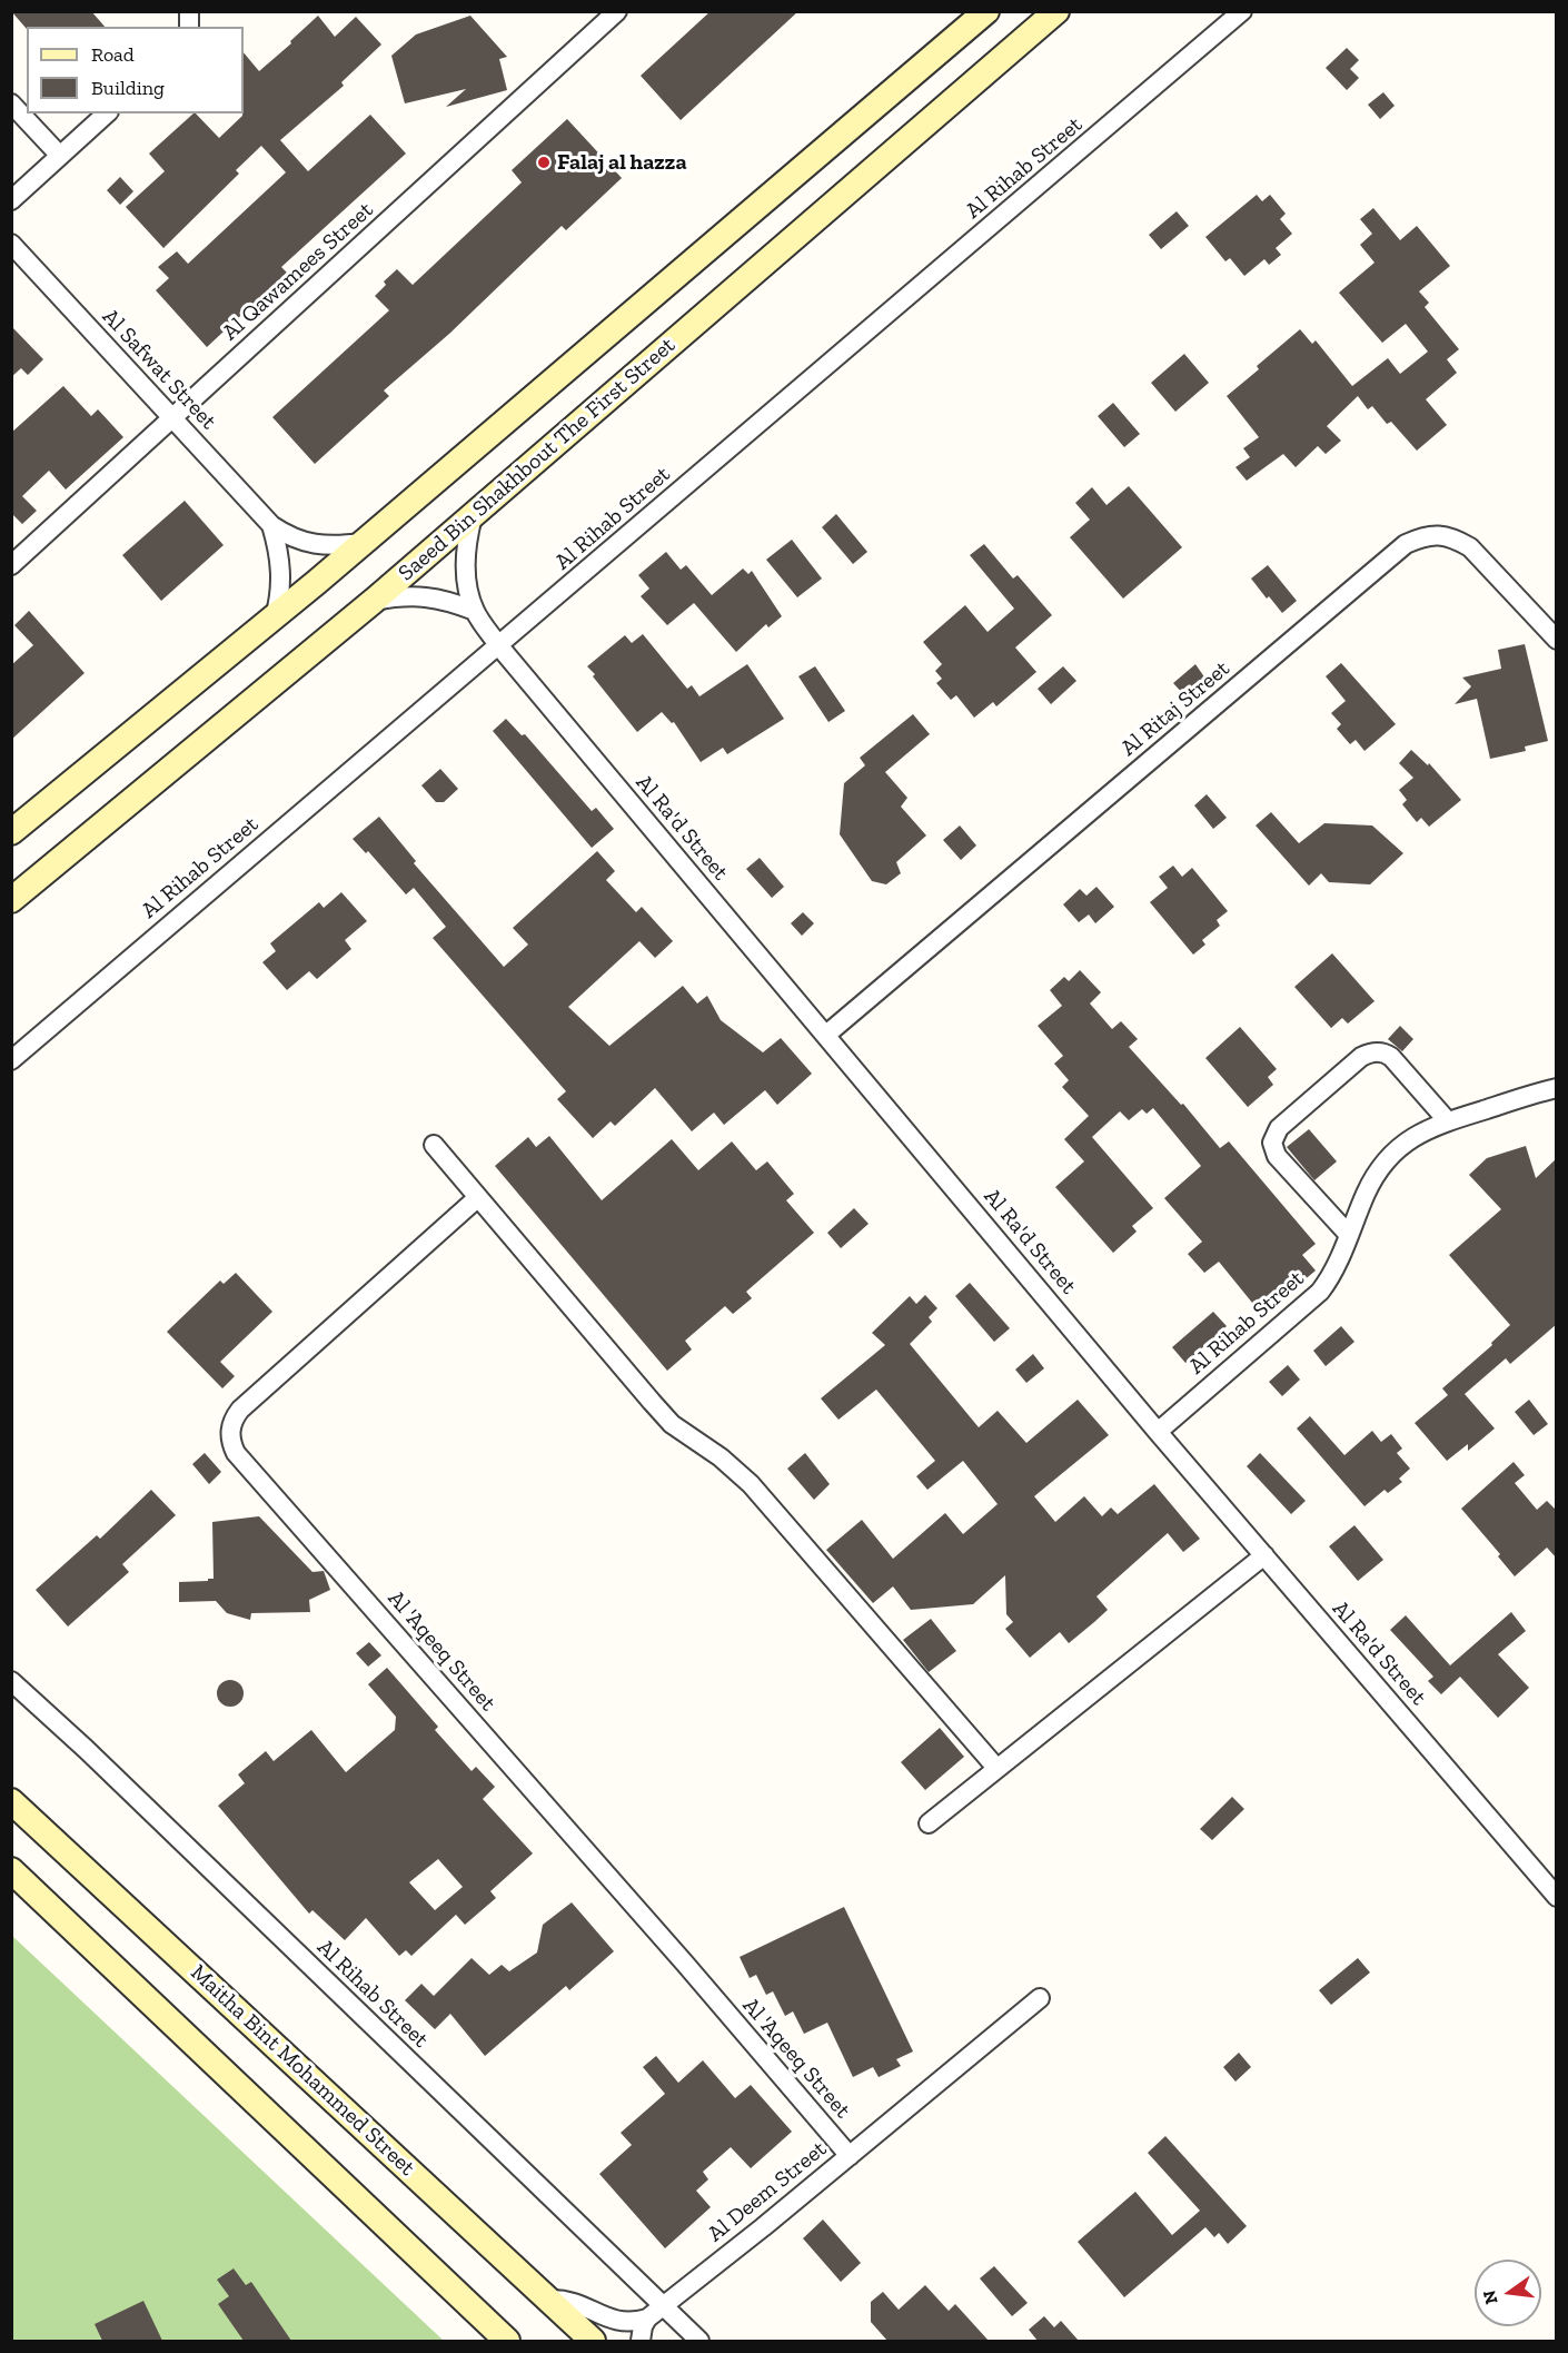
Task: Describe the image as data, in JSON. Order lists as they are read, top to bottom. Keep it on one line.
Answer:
{"streets":{"main road":["Saeed Bin Shakhbout The First Street","Maitha Bint Mohammed Street"],"street":["Al Rihab Street","Al Qawamees Street","Al Safwat Street","Al Ritaj Street","Al Ra'd Street","Al 'Aqeeq Street","Al Deem Street"]},"crossings":[["Al Rihab Street","Al Ra'd Street"],["Al Rihab Street","Al Deem Street"],["Al Qawamees Street","Al Safwat Street"],["Saeed Bin Shakhbout The First Street","Al Ra'd Street"],["Al Ritaj Street","Al Ra'd Street"],["Al 'Aqeeq Street","Al Deem Street"]],"places":["Falaj al hazza"],"legend":["Road","Building"],"north":"left"}
